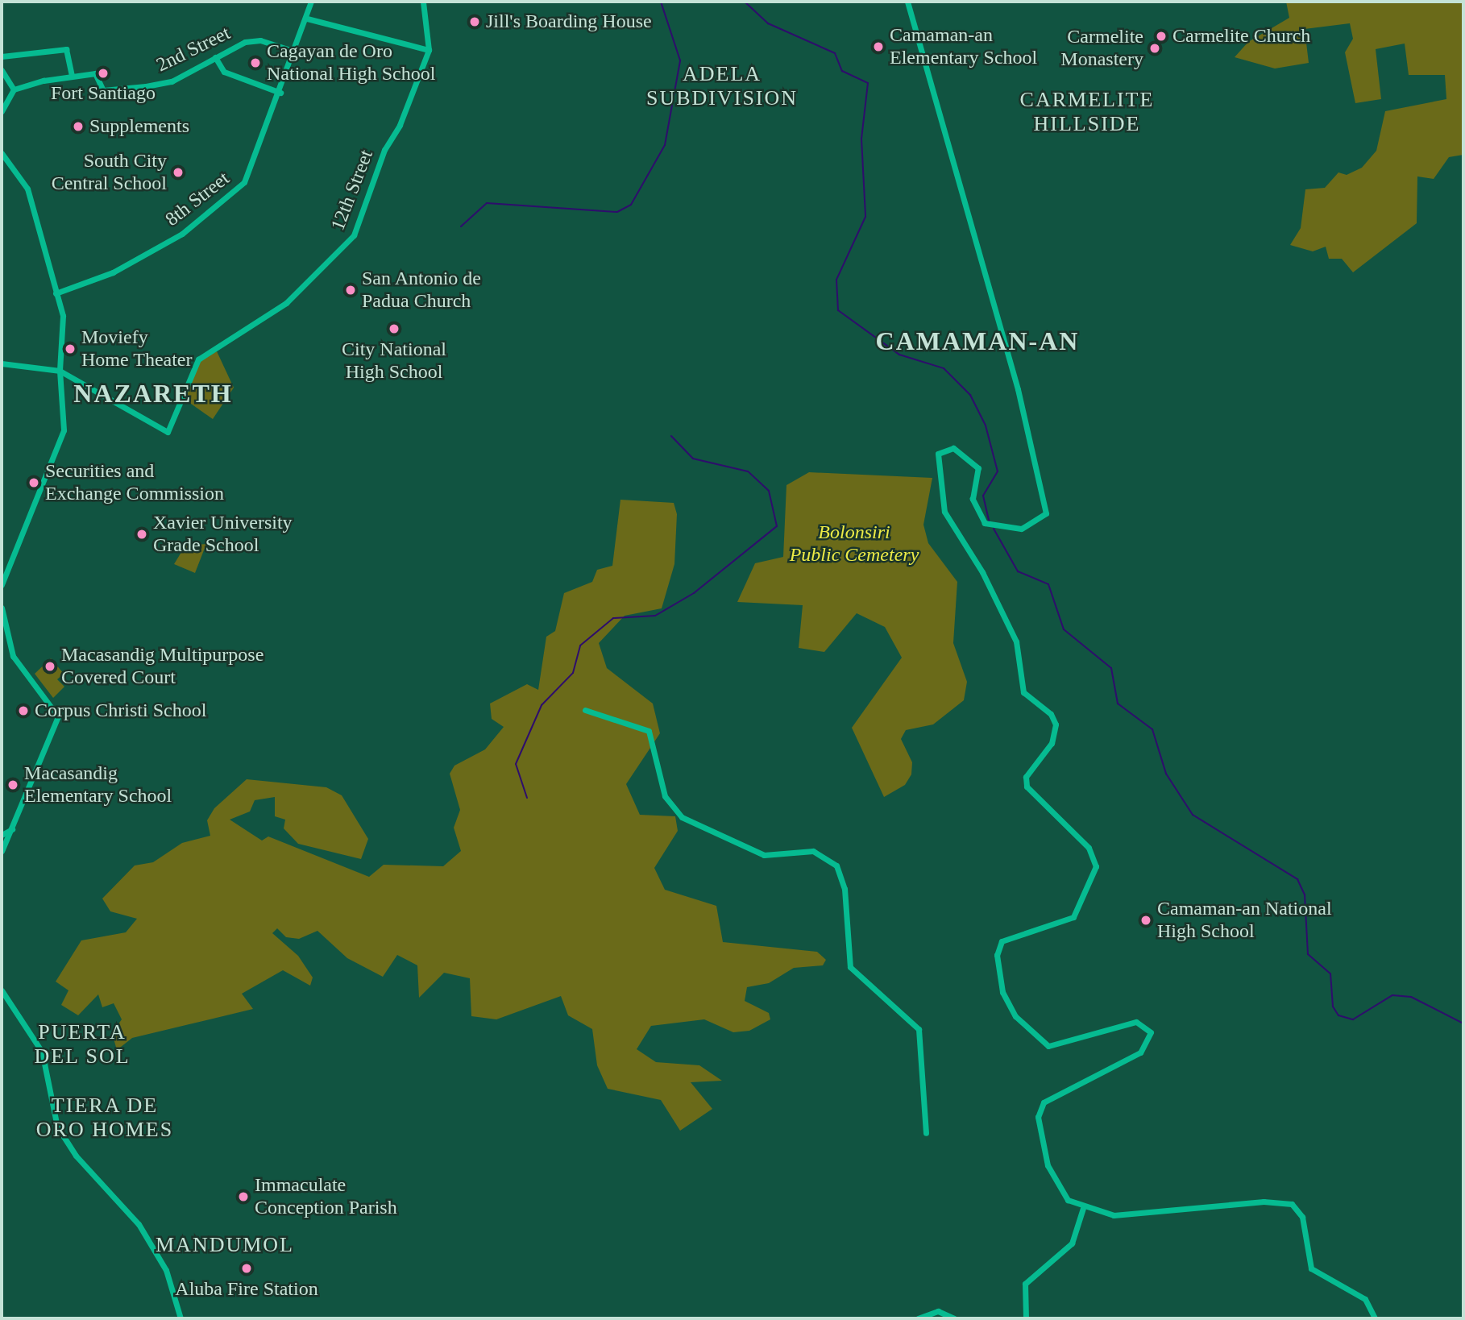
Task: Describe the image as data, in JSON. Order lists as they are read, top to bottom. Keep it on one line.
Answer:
{"streets":{"main road":["2nd Street","12th Street","8th Street"]},"crossings":[["2nd Street","8th Street"]],"districts":["ADELA SUBDIVISION","CARMELITE HILLSIDE","CAMAMAN-AN","NAZARETH","PUERTA DEL SOL","TIERA DE ORO HOMES","MANDUMOL"],"parks":["Bolonsiri Public Cemetery"],"places":["Jill's Boarding House","Carmelite Church","Camaman-an Elementary School","Carmelite Monastery","Cagayan de Oro National High School","Fort Santiago","Supplements","South City Central School","San Antonio de Padua Church","City National High School","Moviefy Home Theater","Securities and Exchange Commission","Xavier University Grade School","Macasandig Multipurpose Covered Court","Corpus Christi School","Macasandig Elementary School","Camaman-an National High School","Immaculate Conception Parish","Aluba Fire Station"]}
